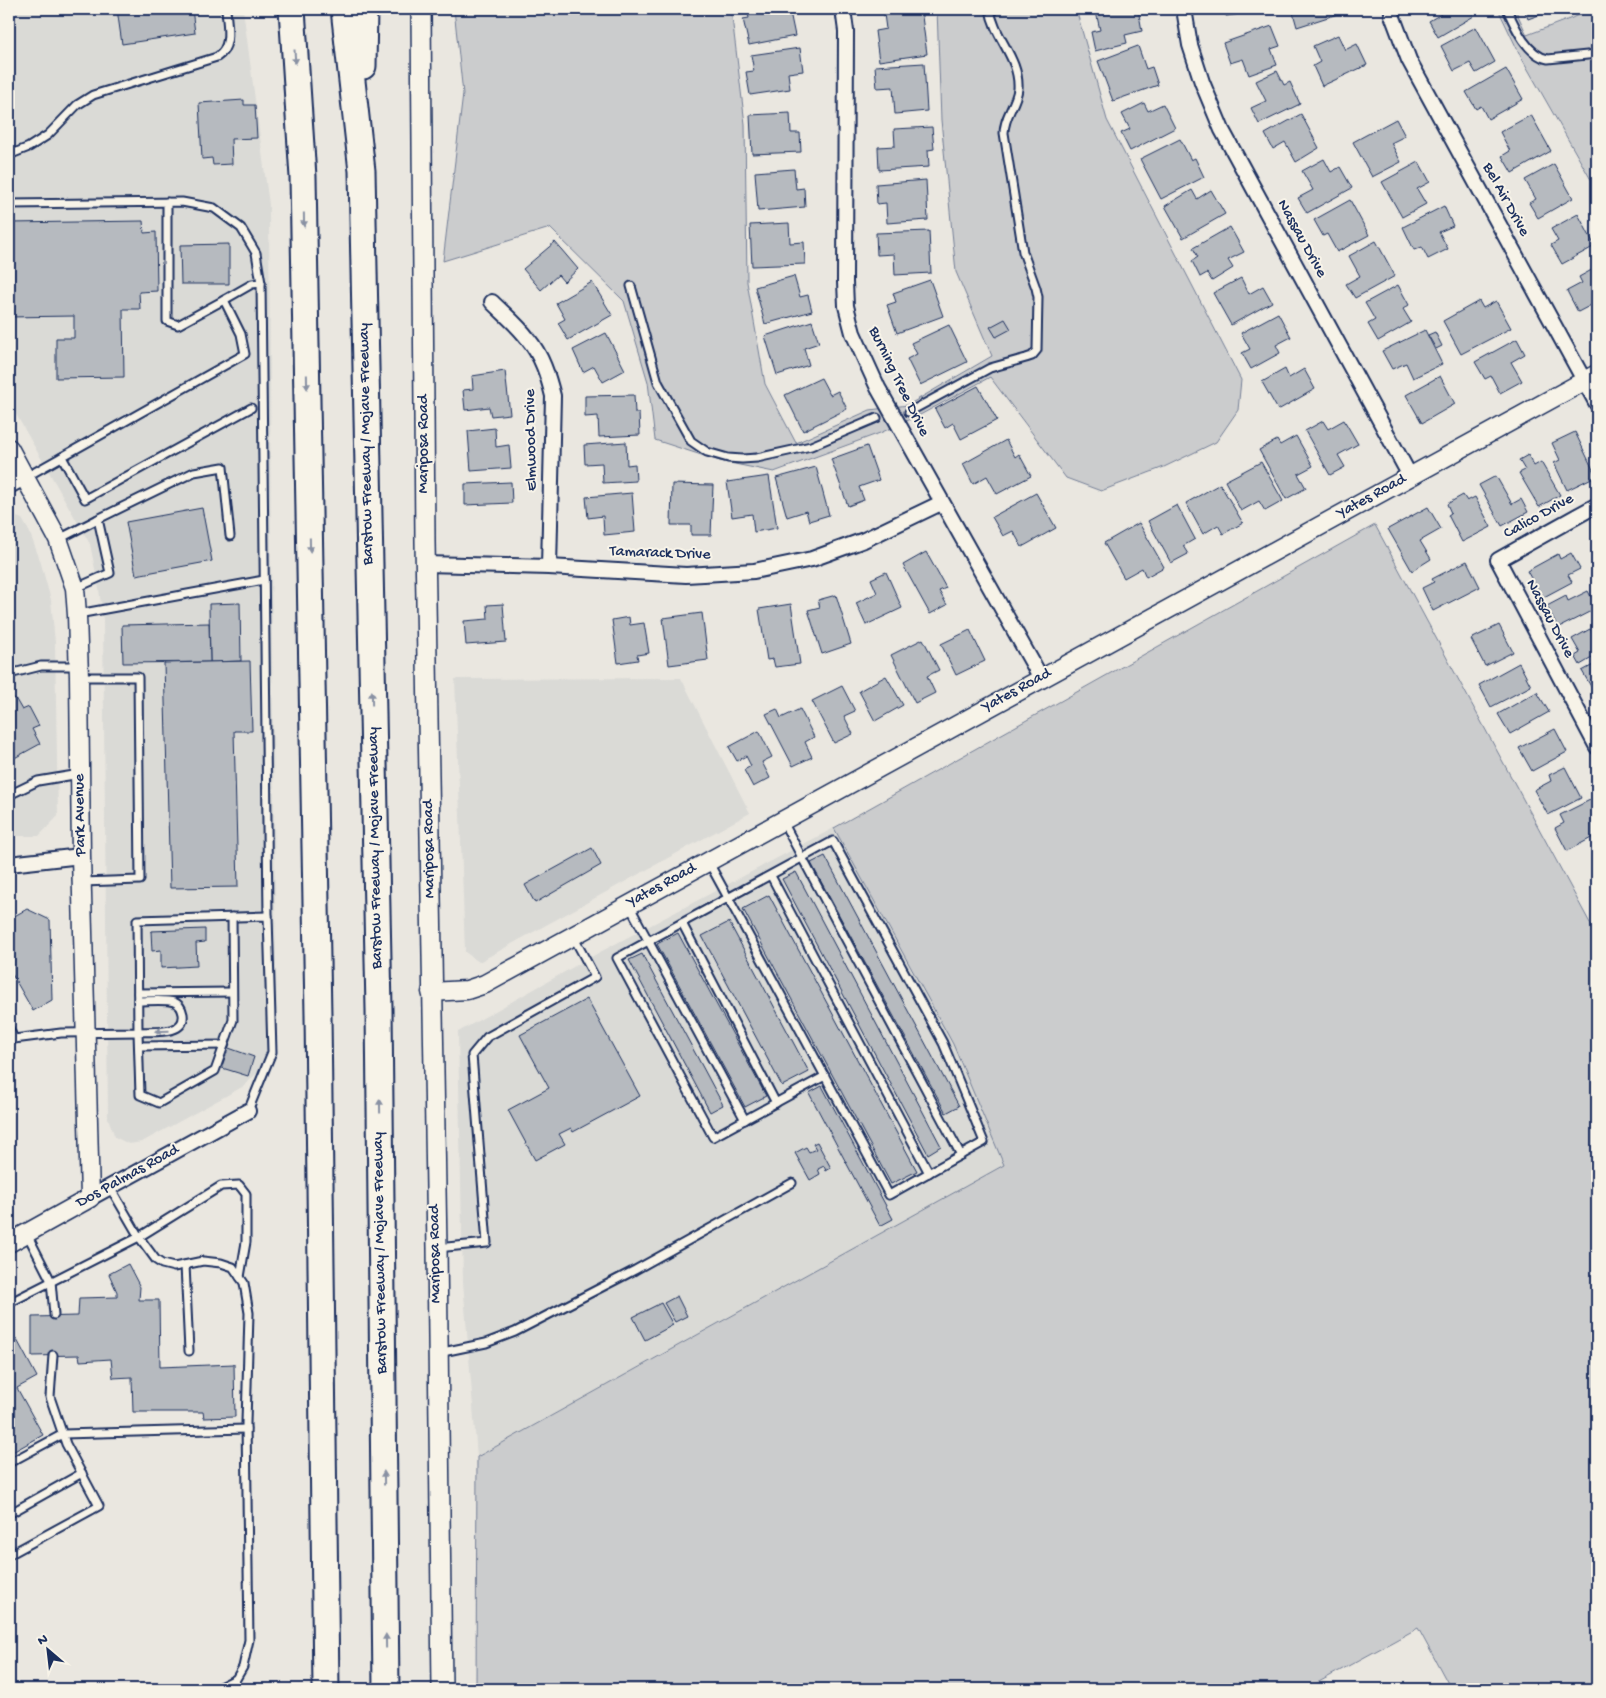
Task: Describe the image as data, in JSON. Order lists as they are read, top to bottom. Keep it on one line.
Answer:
{"streets":{"highway":["Barstow Freeway / Mojave Freeway"],"main road":["Mariposa Road"],"street":["Bel Air Drive","Nassau Drive","Burning Tree Drive","Elmwood Drive","Yates Road","Calico Drive","Tamarack Drive","Park Avenue","Dos Palmas Road"]},"crossings":[["Bel Air Drive","Yates Road"],["Nassau Drive","Yates Road"],["Nassau Drive","Calico Drive"],["Burning Tree Drive","Yates Road"],["Burning Tree Drive","Tamarack Drive"],["Elmwood Drive","Tamarack Drive"],["Mariposa Road","Yates Road"],["Mariposa Road","Tamarack Drive"],["Park Avenue","Dos Palmas Road"]],"north":"top left"}
